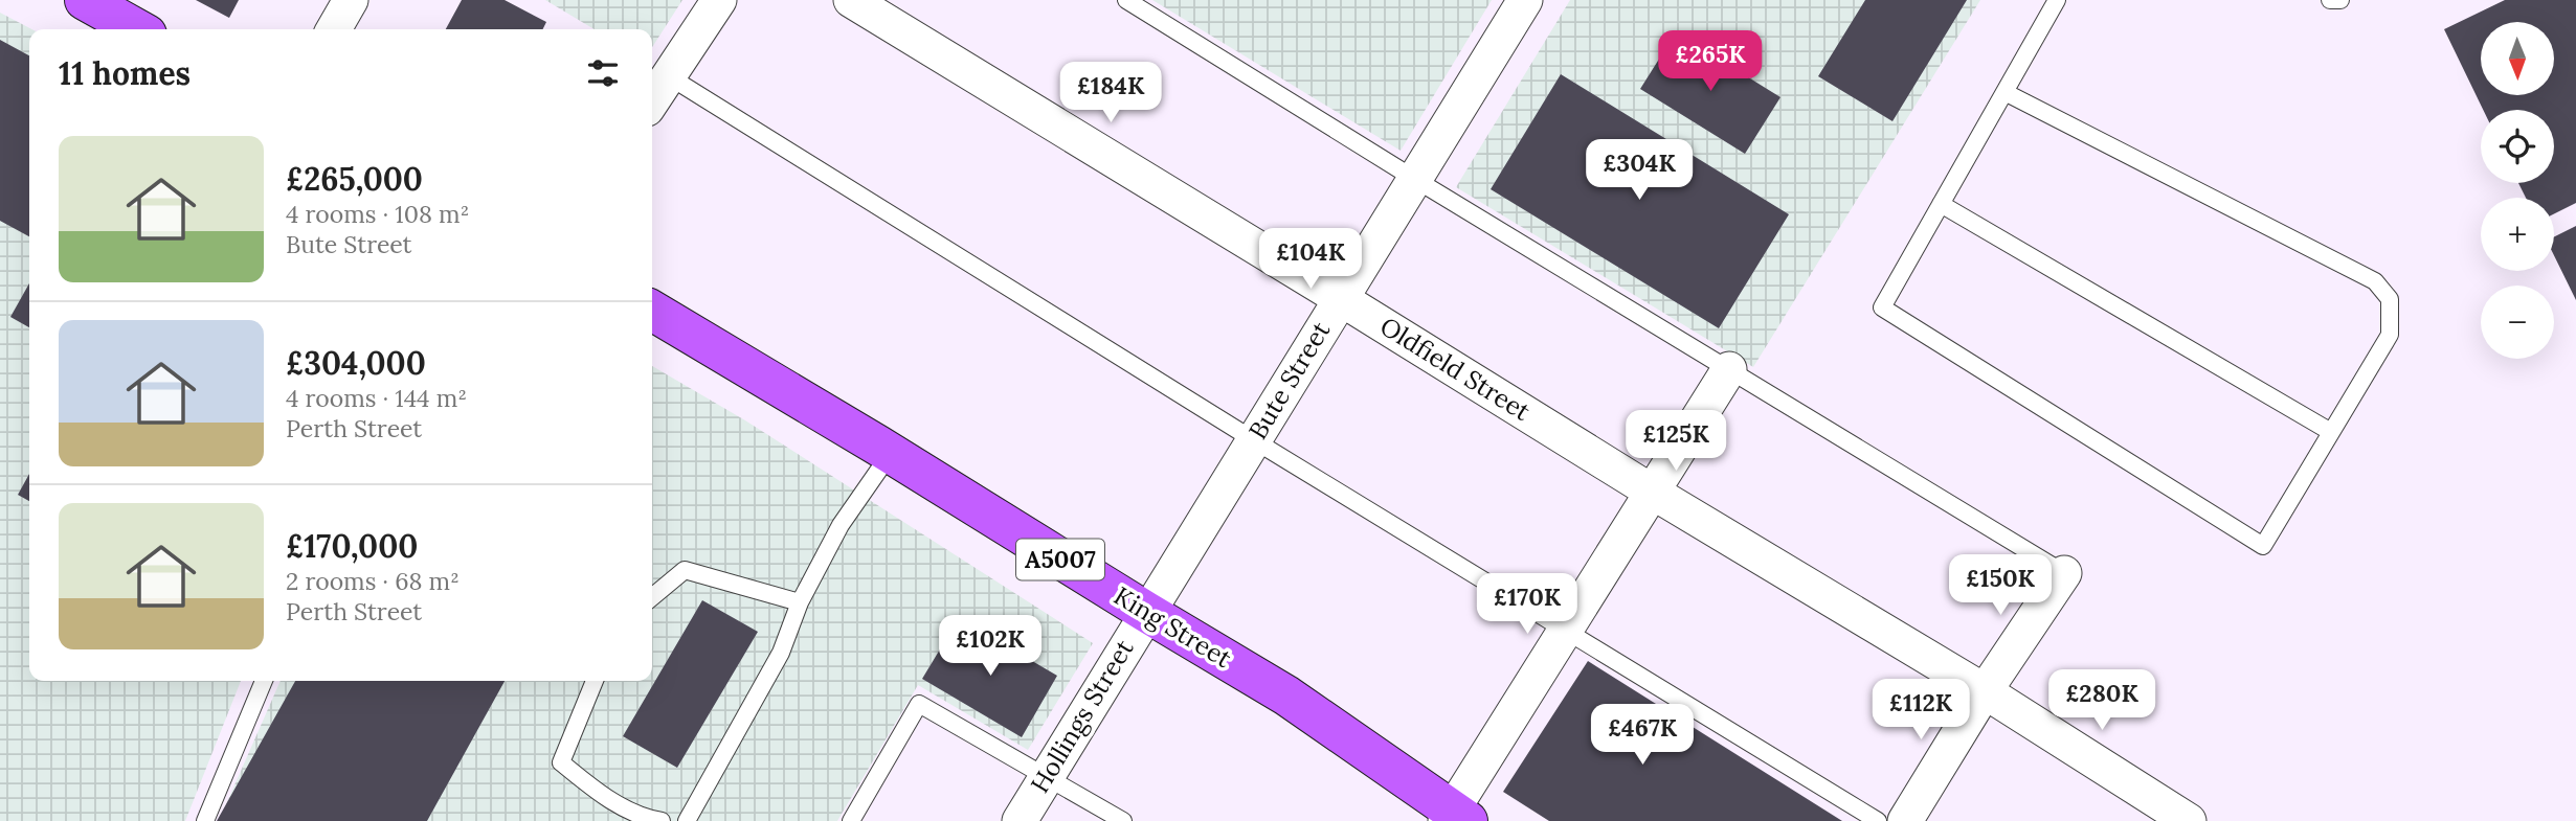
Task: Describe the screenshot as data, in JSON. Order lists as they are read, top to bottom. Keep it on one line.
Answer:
{"streets":{"main road":["A5007","King Street"],"street":["Oldfield Street","Bute Street","Hollings Street"]},"crossings":[["Oldfield Street","Bute Street"],["Bute Street","King Street"],["Bute Street","Hollings Street"],["King Street","Hollings Street"]],"north":"bottom","page":{"map_buttons":["+","−"],"heading":"11 homes","price":["£265K","£184K","£304K","£104K","£125K","£150K","£170K","£102K","£280K","£112K","£467K"],"list":[{"name":"£265,000","note":"4 rooms · 108 m² · Bute Street"},{"name":"£304,000","note":"4 rooms · 144 m² · Perth Street"},{"name":"£170,000","note":"2 rooms · 68 m² · Perth Street"}]}}
